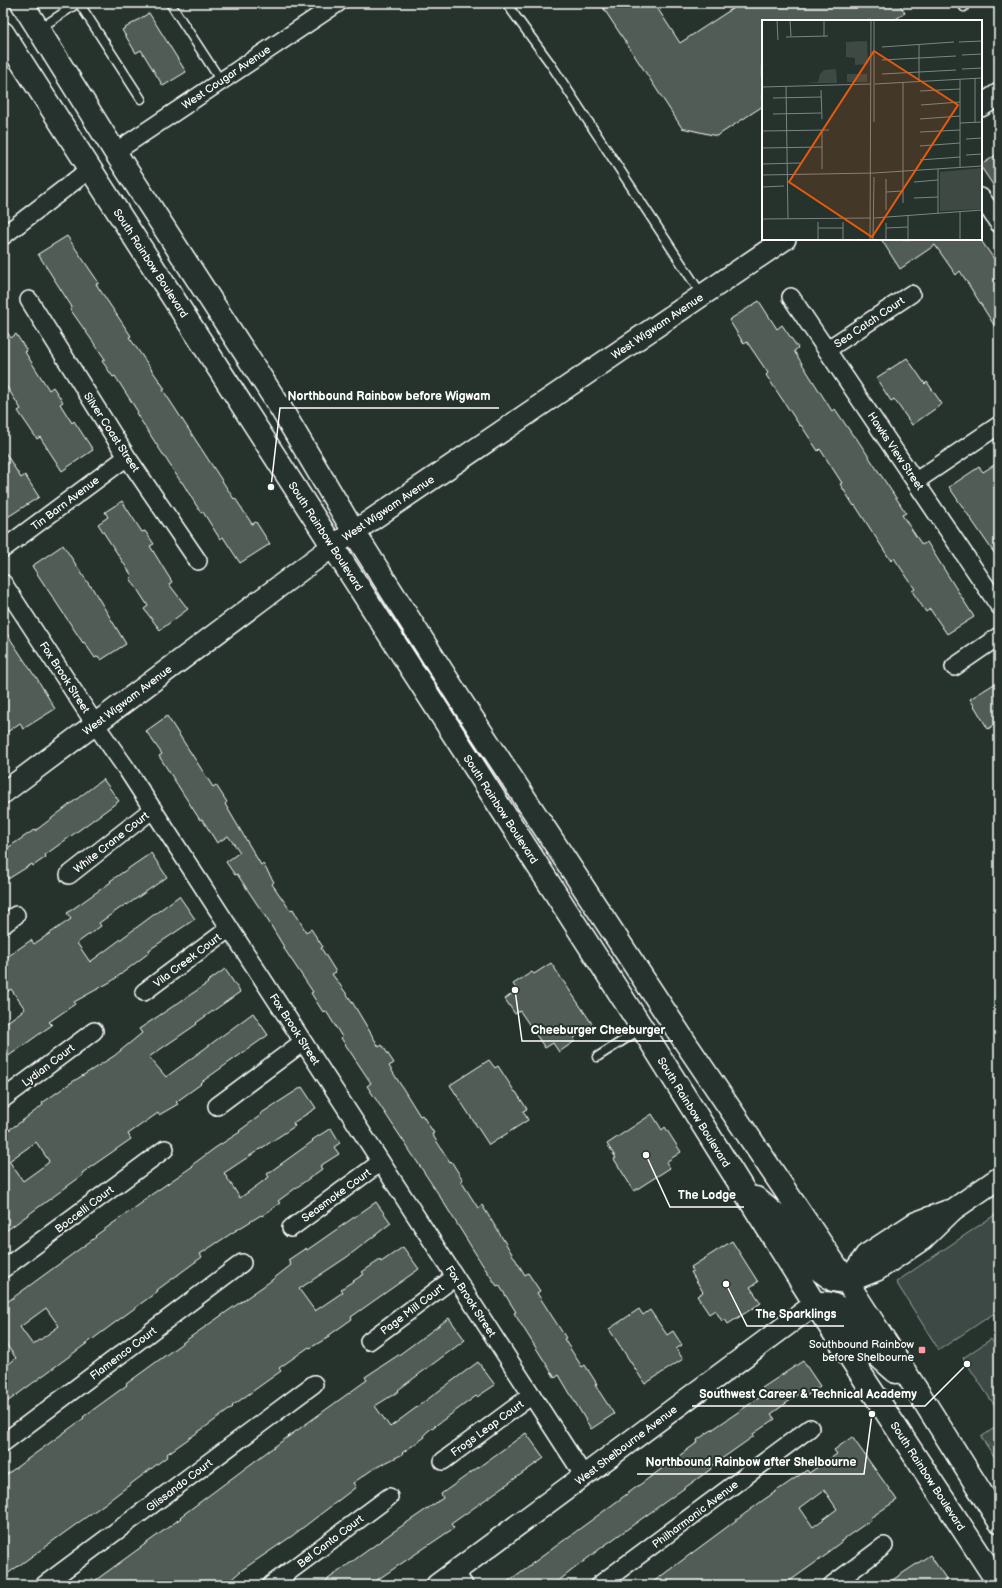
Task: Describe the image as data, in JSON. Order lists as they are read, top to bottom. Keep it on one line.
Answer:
{"streets":{"main road":["South Rainbow Boulevard"],"street":["West Cougar Avenue","Sea Catch Court","West Wigwam Avenue","Silver Coast Street","Hawks View Street","Tin Barn Avenue","Fox Brook Street","White Crane Court","Vila Creek Court","Lydian Court","Seasmoke Court","Boccelli Court","Page Mill Court","Flamenco Court","Frogs Leap Court","West Shelbourne Avenue","Glissando Court","Philharmonic Avenue","Bel Canto Court"]},"crossings":[["South Rainbow Boulevard","West Wigwam Avenue"],["South Rainbow Boulevard","West Shelbourne Avenue"],["Sea Catch Court","Hawks View Street"],["West Wigwam Avenue","Fox Brook Street"],["Silver Coast Street","Tin Barn Avenue"],["Fox Brook Street","White Crane Court"],["Fox Brook Street","Vila Creek Court"],["Fox Brook Street","Seasmoke Court"],["Fox Brook Street","Page Mill Court"],["Fox Brook Street","Frogs Leap Court"],["Fox Brook Street","West Shelbourne Avenue"]],"places":{"other":["Northbound Rainbow before Wigwam","Cheeburger Cheeburger","The Lodge","The Sparklings","Southwest Career & Technical Academy","Northbound Rainbow after Shelbourne"],"transit":["Southbound Rainbow before Shelbourne"]}}
